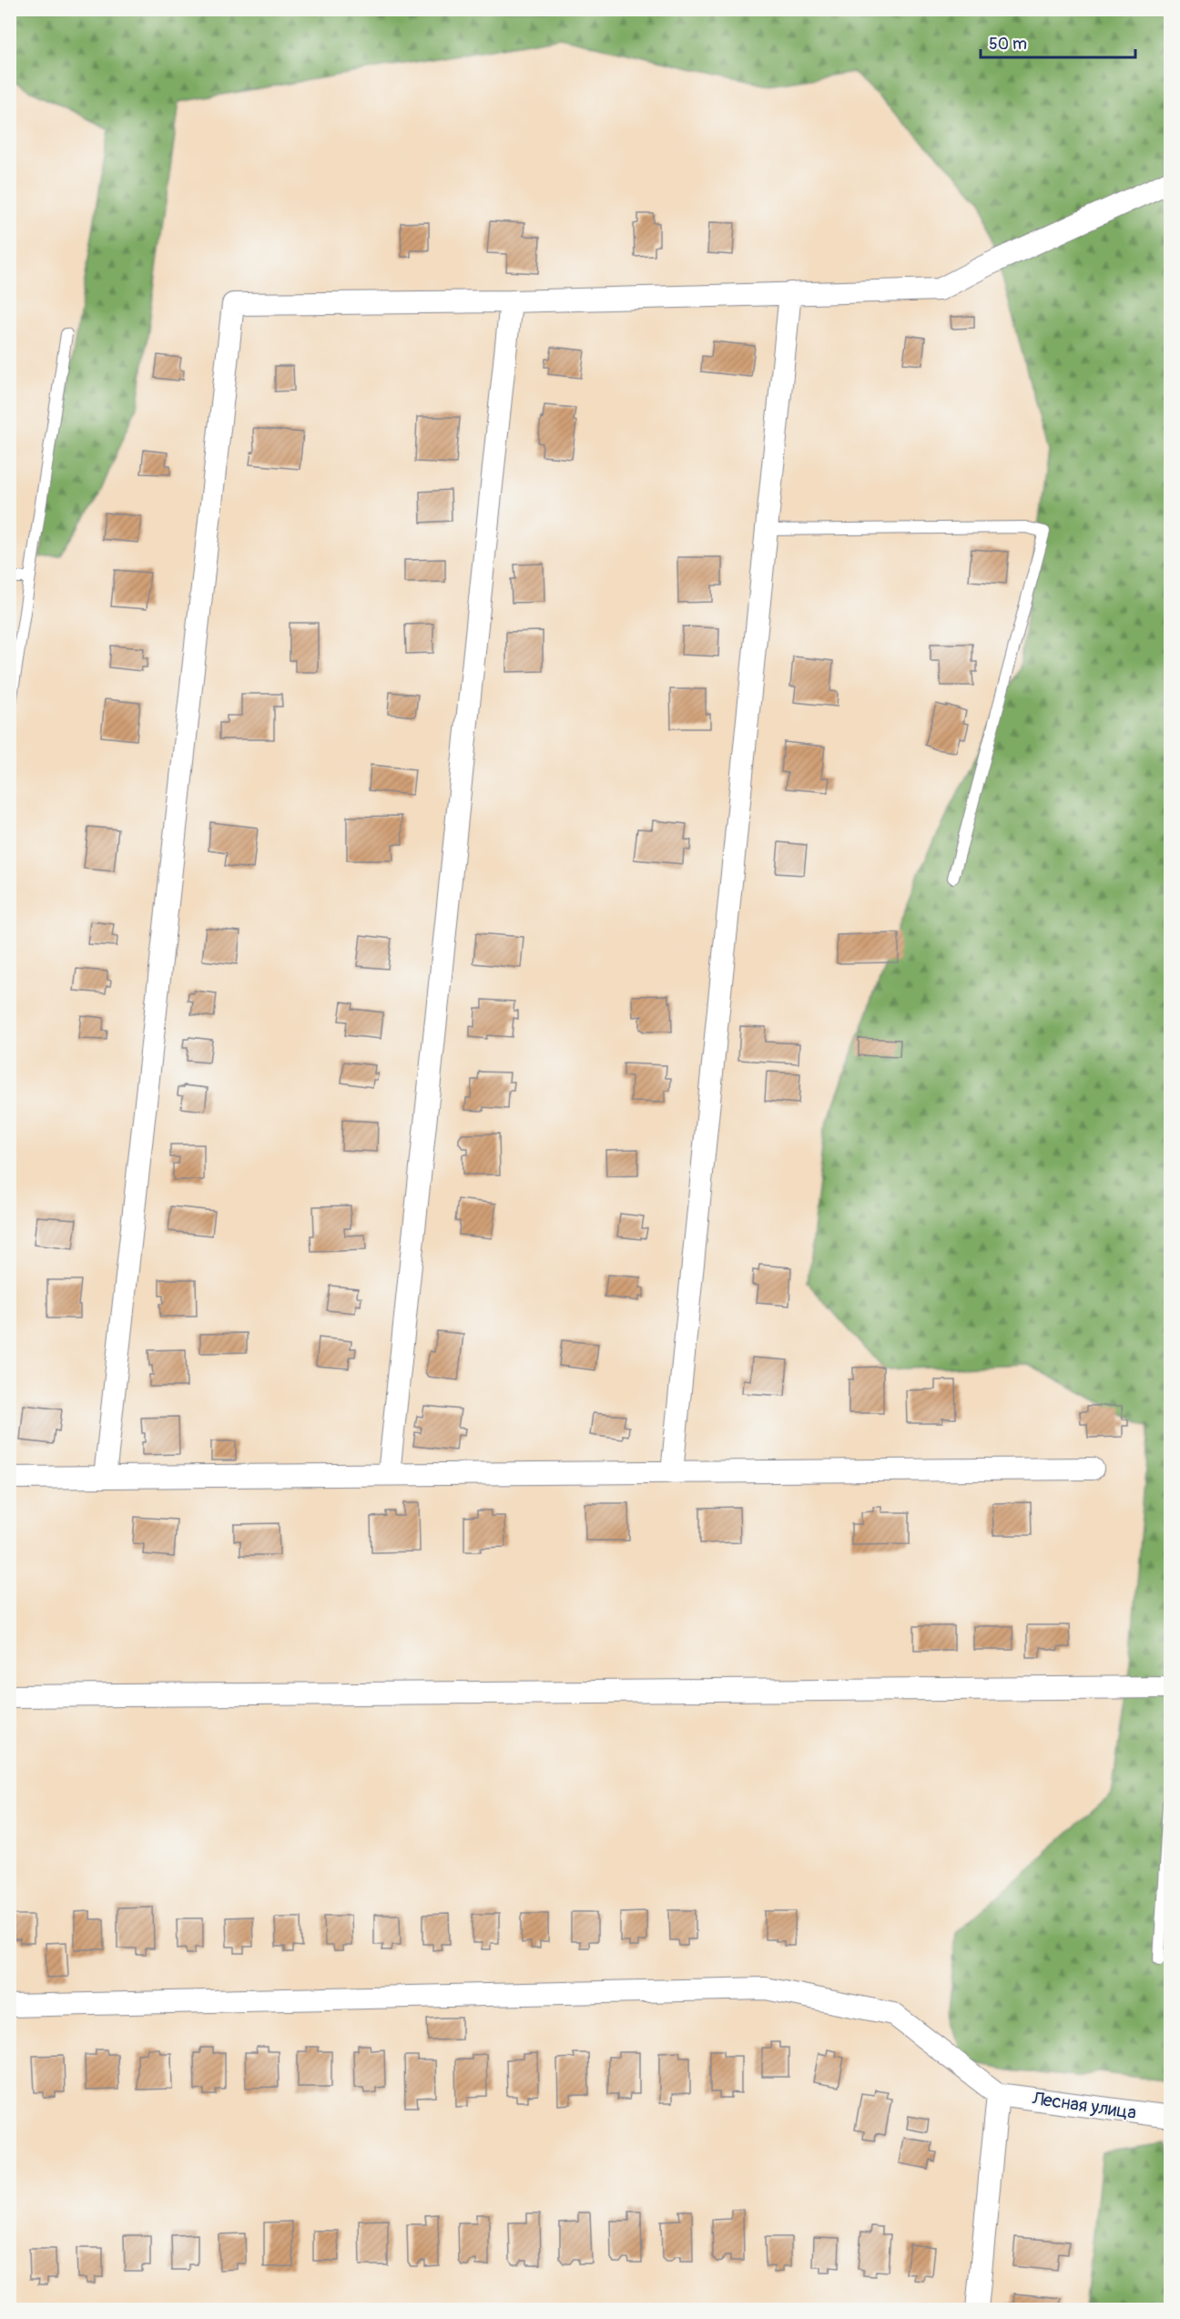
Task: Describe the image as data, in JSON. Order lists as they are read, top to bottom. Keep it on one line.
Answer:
{"streets":{"street":["Лесная улица"]},"scale_bar":"50 m"}
